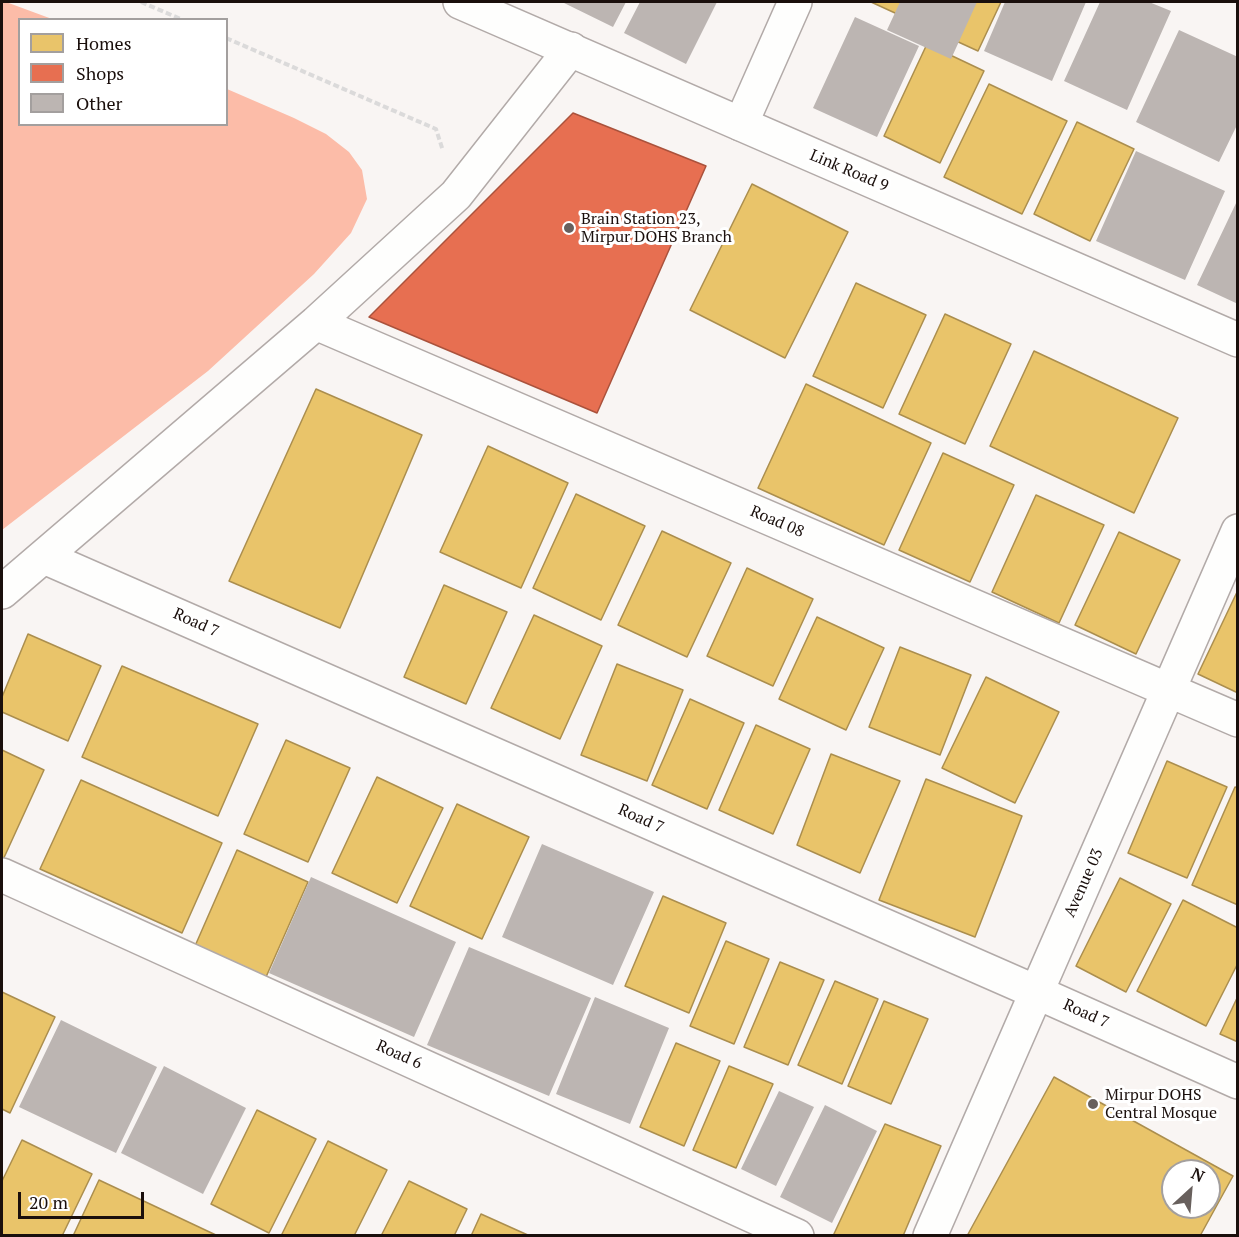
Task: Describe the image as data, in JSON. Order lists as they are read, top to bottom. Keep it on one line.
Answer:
{"streets":{"street":["Link Road 9","Road 08","Road 7","Avenue 03","Road 6"]},"crossings":[["Road 08","Avenue 03"],["Road 7","Avenue 03"]],"places":["Brain Station 23, Mirpur DOHS Branch","Mirpur DOHS Central Mosque"],"legend":["Homes","Shops","Other"],"scale_bar":"20 m","north":"top right"}
